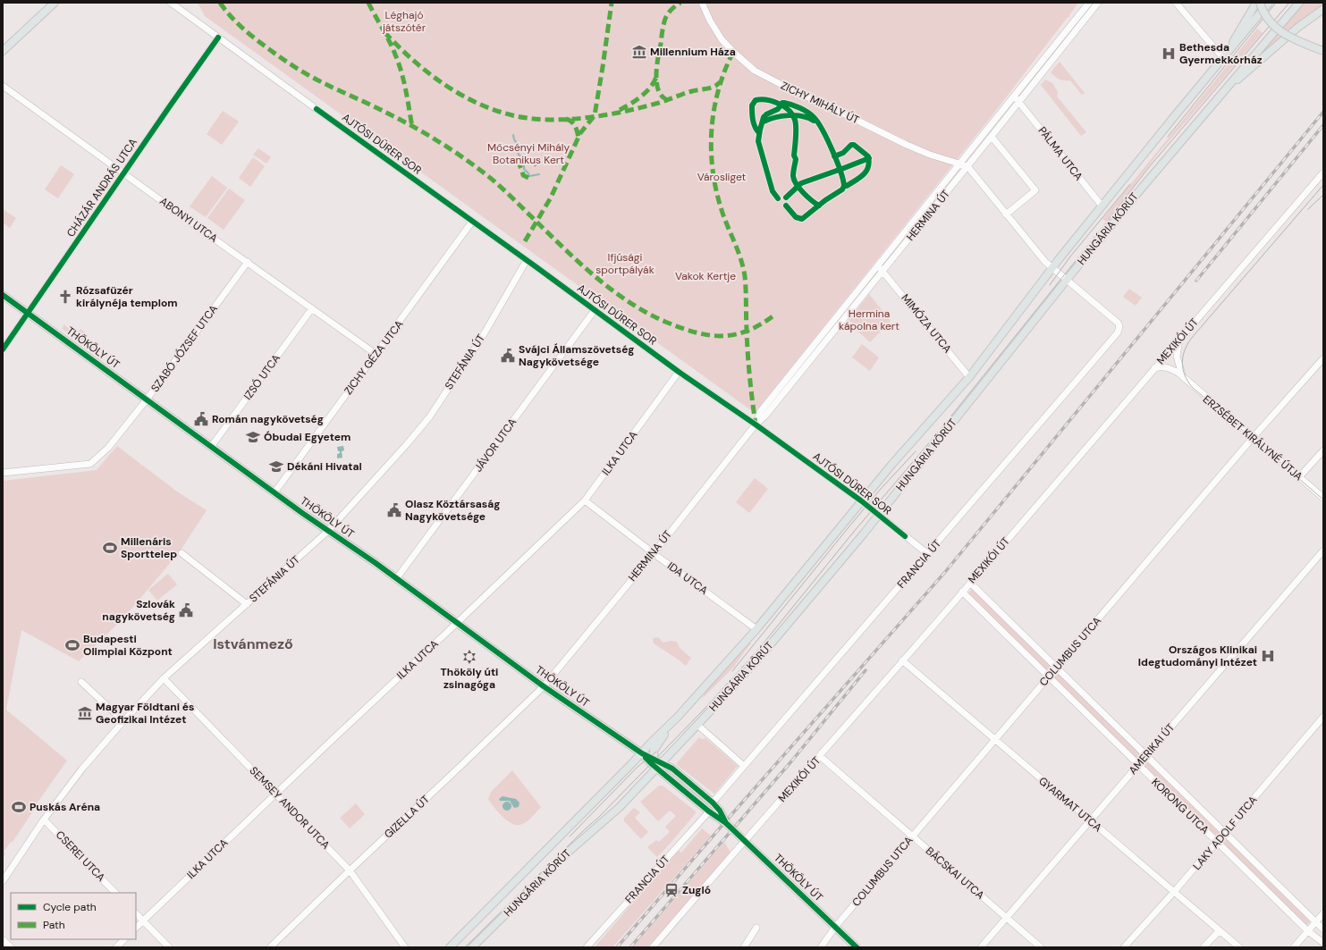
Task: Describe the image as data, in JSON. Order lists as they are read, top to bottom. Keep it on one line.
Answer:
{"streets":{"main road":["HUNGÁRIA KÖRÚT","THÖKÖLY ÚT"],"street":["ZICHY MIHÁLY ÚT","AJTÓSI DÜRER SOR","PÁLMA UTCA","CHÁZÁR ANDRÁS UTCA","HERMINA ÚT","ABONYI UTCA","MIMÓZA UTCA","MEXIKÓI ÚT","SZABÓ JÓZSEF UTCA","ZICHY GÉZA UTCA","STEFÁNIA ÚT","IZSÓ UTCA","ERZSÉBET KIRÁLYNÉ ÚTJA","JÁVOR UTCA","ILKA UTCA","FRANCIA ÚT","IDA UTCA","COLUMBUS UTCA","AMERIKAI ÚT","GYARMAT UTCA","KORONG UTCA","SEMSEY ANDOR UTCA","GIZELLA ÚT","LAKY ADOLF UTCA","CSEREI UTCA","BÁCSKAI UTCA"]},"crossings":[["ZICHY MIHÁLY ÚT","HERMINA ÚT"],["AJTÓSI DÜRER SOR","CHÁZÁR ANDRÁS UTCA"],["AJTÓSI DÜRER SOR","HERMINA ÚT"],["AJTÓSI DÜRER SOR","HUNGÁRIA KÖRÚT"],["AJTÓSI DÜRER SOR","ZICHY GÉZA UTCA"],["AJTÓSI DÜRER SOR","STEFÁNIA ÚT"],["AJTÓSI DÜRER SOR","JÁVOR UTCA"],["AJTÓSI DÜRER SOR","ILKA UTCA"],["AJTÓSI DÜRER SOR","FRANCIA ÚT"],["PÁLMA UTCA","HERMINA ÚT"],["PÁLMA UTCA","HUNGÁRIA KÖRÚT"],["CHÁZÁR ANDRÁS UTCA","ABONYI UTCA"],["CHÁZÁR ANDRÁS UTCA","THÖKÖLY ÚT"],["HERMINA ÚT","MIMÓZA UTCA"],["HERMINA ÚT","THÖKÖLY ÚT"],["HERMINA ÚT","IDA UTCA"],["HERMINA ÚT","GIZELLA ÚT"],["ABONYI UTCA","SZABÓ JÓZSEF UTCA"],["ABONYI UTCA","ZICHY GÉZA UTCA"],["ABONYI UTCA","IZSÓ UTCA"],["HUNGÁRIA KÖRÚT","MIMÓZA UTCA"],["HUNGÁRIA KÖRÚT","THÖKÖLY ÚT"],["HUNGÁRIA KÖRÚT","FRANCIA ÚT"],["HUNGÁRIA KÖRÚT","IDA UTCA"],["MEXIKÓI ÚT","THÖKÖLY ÚT"],["MEXIKÓI ÚT","ERZSÉBET KIRÁLYNÉ ÚTJA"],["MEXIKÓI ÚT","GYARMAT UTCA"],["MEXIKÓI ÚT","KORONG UTCA"],["MEXIKÓI ÚT","BÁCSKAI UTCA"],["THÖKÖLY ÚT","SZABÓ JÓZSEF UTCA"],["THÖKÖLY ÚT","ZICHY GÉZA UTCA"],["THÖKÖLY ÚT","STEFÁNIA ÚT"],["THÖKÖLY ÚT","IZSÓ UTCA"],["THÖKÖLY ÚT","JÁVOR UTCA"],["THÖKÖLY ÚT","ILKA UTCA"],["THÖKÖLY ÚT","FRANCIA ÚT"],["THÖKÖLY ÚT","COLUMBUS UTCA"],["THÖKÖLY ÚT","GIZELLA ÚT"],["STEFÁNIA ÚT","SEMSEY ANDOR UTCA"],["STEFÁNIA ÚT","CSEREI UTCA"],["ERZSÉBET KIRÁLYNÉ ÚTJA","COLUMBUS UTCA"],["ILKA UTCA","IDA UTCA"],["ILKA UTCA","SEMSEY ANDOR UTCA"],["COLUMBUS UTCA","GYARMAT UTCA"],["COLUMBUS UTCA","KORONG UTCA"],["COLUMBUS UTCA","BÁCSKAI UTCA"],["AMERIKAI ÚT","GYARMAT UTCA"],["AMERIKAI ÚT","KORONG UTCA"],["AMERIKAI ÚT","BÁCSKAI UTCA"],["GYARMAT UTCA","LAKY ADOLF UTCA"],["KORONG UTCA","LAKY ADOLF UTCA"],["SEMSEY ANDOR UTCA","GIZELLA ÚT"]],"districts":["Istvánmező"],"parks":["Léghajó játszótér","Mőcsényi Mihály Botanikus Kert","Városliget","Ifjúsági sportpályák","Vakok Kertje","Hermina kápolna kert"],"places":{"museum":["Millennium Háza","Magyar Földtani és Geofizikai Intézet"],"hospital":["Bethesda Gyermekkórház","Országos Klinikai Idegtudományi Intézet"],"church":["Rózsafüzér királynéja templom"],"public building":["Svájci Államszövetség Nagykövetsége","Román nagykövetség","Olasz Köztársaság Nagykövetsége","Szlovák nagykövetség"],"school or university":["Óbudai Egyetem","Dékáni Hivatal"],"sports":["Millenáris Sporttelep","Budapesti Olimpiai Központ","Puskás Aréna"],"synagogue":["Thököly úti zsinagóga"],"station":["Zugló"]},"legend":["Cycle path","Path"]}
